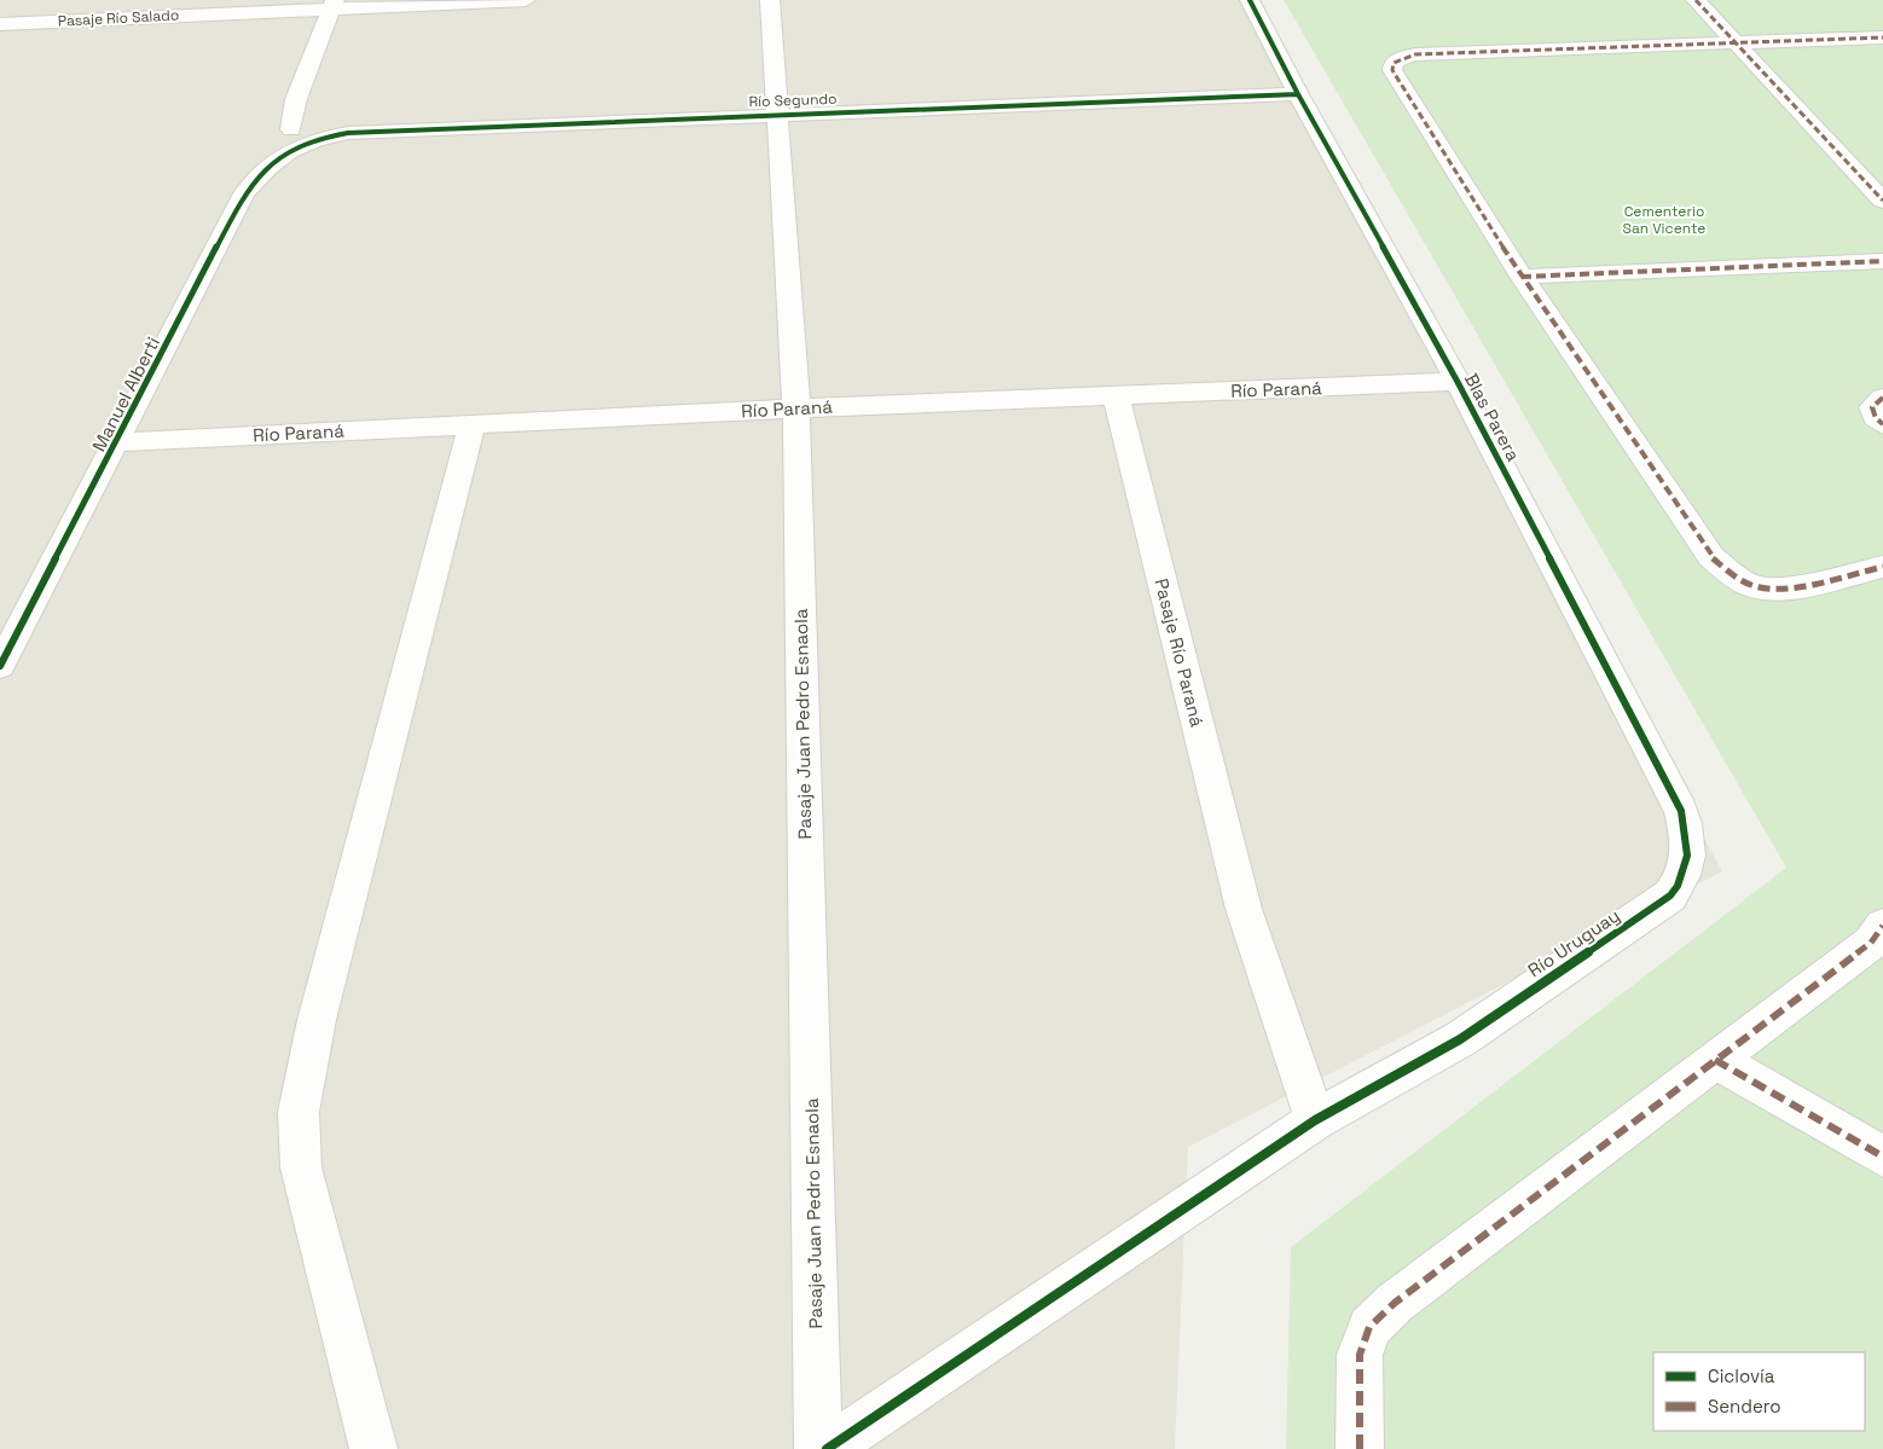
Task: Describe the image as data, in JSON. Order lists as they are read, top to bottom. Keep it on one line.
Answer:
{"streets":{"street":["Pasaje Río Salado","Río Segundo","Río Paraná","Manuel Alberti","Blas Parera","Pasaje Río Paraná","Pasaje Juan Pedro Esnaola","Río Uruguay"]},"crossings":[["Río Segundo","Manuel Alberti"],["Río Segundo","Blas Parera"],["Río Segundo","Pasaje Juan Pedro Esnaola"],["Río Paraná","Manuel Alberti"],["Río Paraná","Blas Parera"],["Río Paraná","Pasaje Río Paraná"],["Río Paraná","Pasaje Juan Pedro Esnaola"],["Blas Parera","Río Uruguay"],["Pasaje Río Paraná","Río Uruguay"]],"parks":["Cementerio San Vicente"],"legend":["Ciclovía","Sendero"]}
